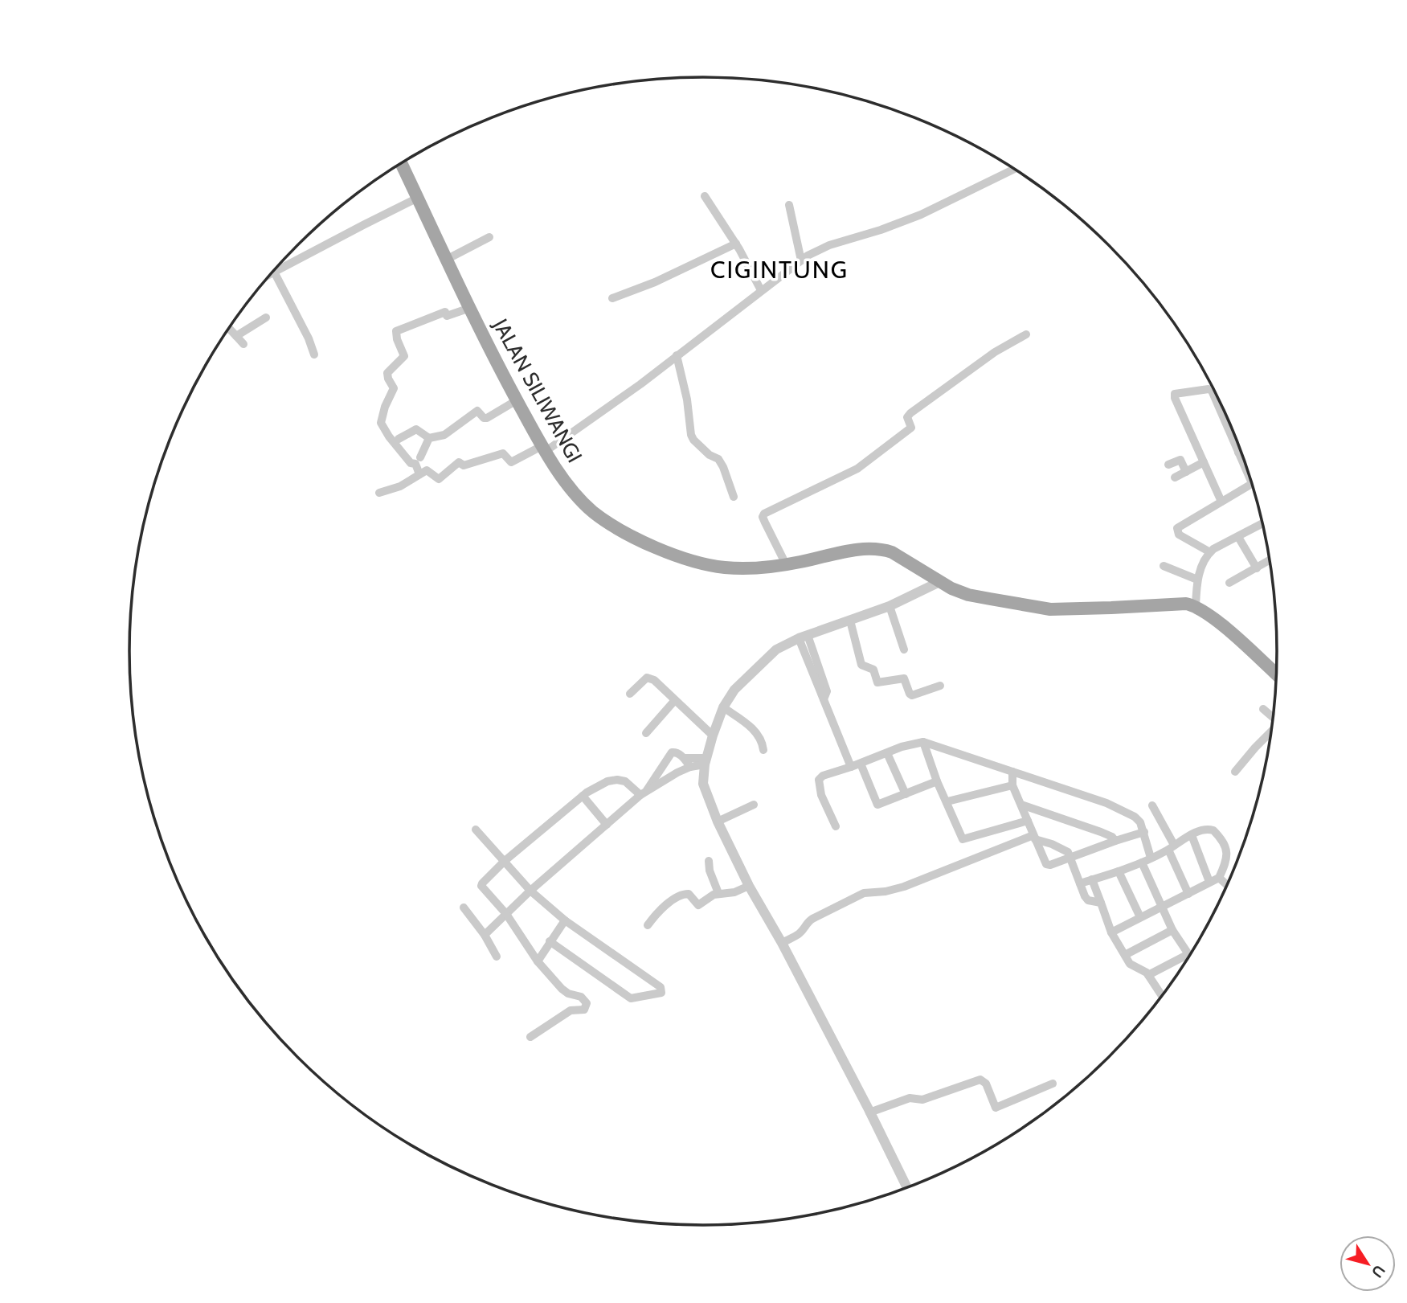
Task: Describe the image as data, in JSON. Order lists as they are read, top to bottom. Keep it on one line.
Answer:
{"streets":{"main road":["JALAN SILIWANGI"]},"districts":["CIGINTUNG"],"north":"bottom right"}
